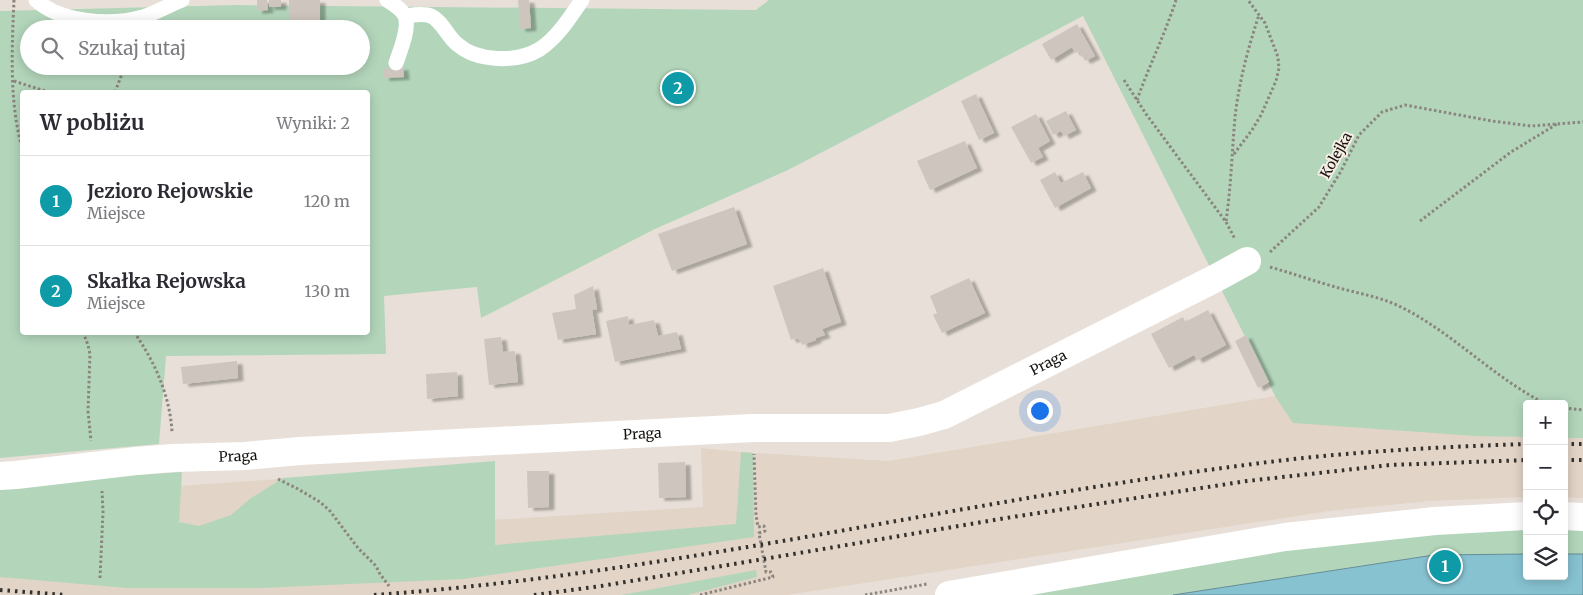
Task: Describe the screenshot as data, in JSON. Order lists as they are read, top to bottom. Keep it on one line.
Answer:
{"streets":{"street":["Praga"],"path":["Kolejka"]},"crossings":[["Kolejka","Praga"]],"page":{"search":"Szukaj tutaj","pins":["2","1"],"heading":["W pobliżu","Wyniki: 2"],"list":[{"mark":"1","name":"Jezioro Rejowskie","note":"Miejsce","value":"120 m"},{"mark":"2","name":"Skałka Rejowska","note":"Miejsce","value":"130 m"}],"map_buttons":["+","−"]}}
